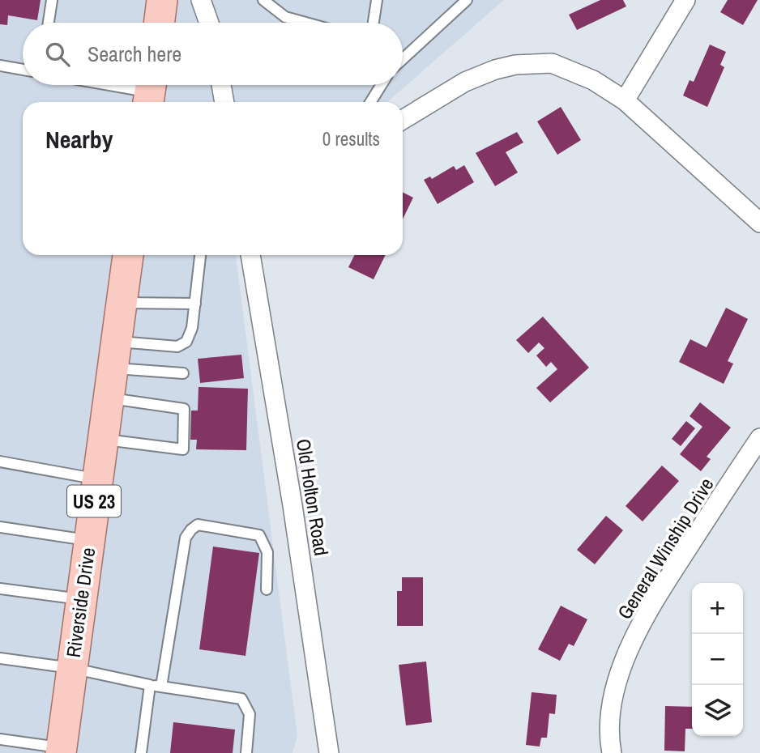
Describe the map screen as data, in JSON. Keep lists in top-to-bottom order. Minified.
{"streets":{"main road":["US 23","Riverside Drive"],"street":["Old Holton Road","General Winship Drive"]},"page":{"search":"Search here","heading":["Nearby","0 results"],"map_buttons":["+","−"]}}
